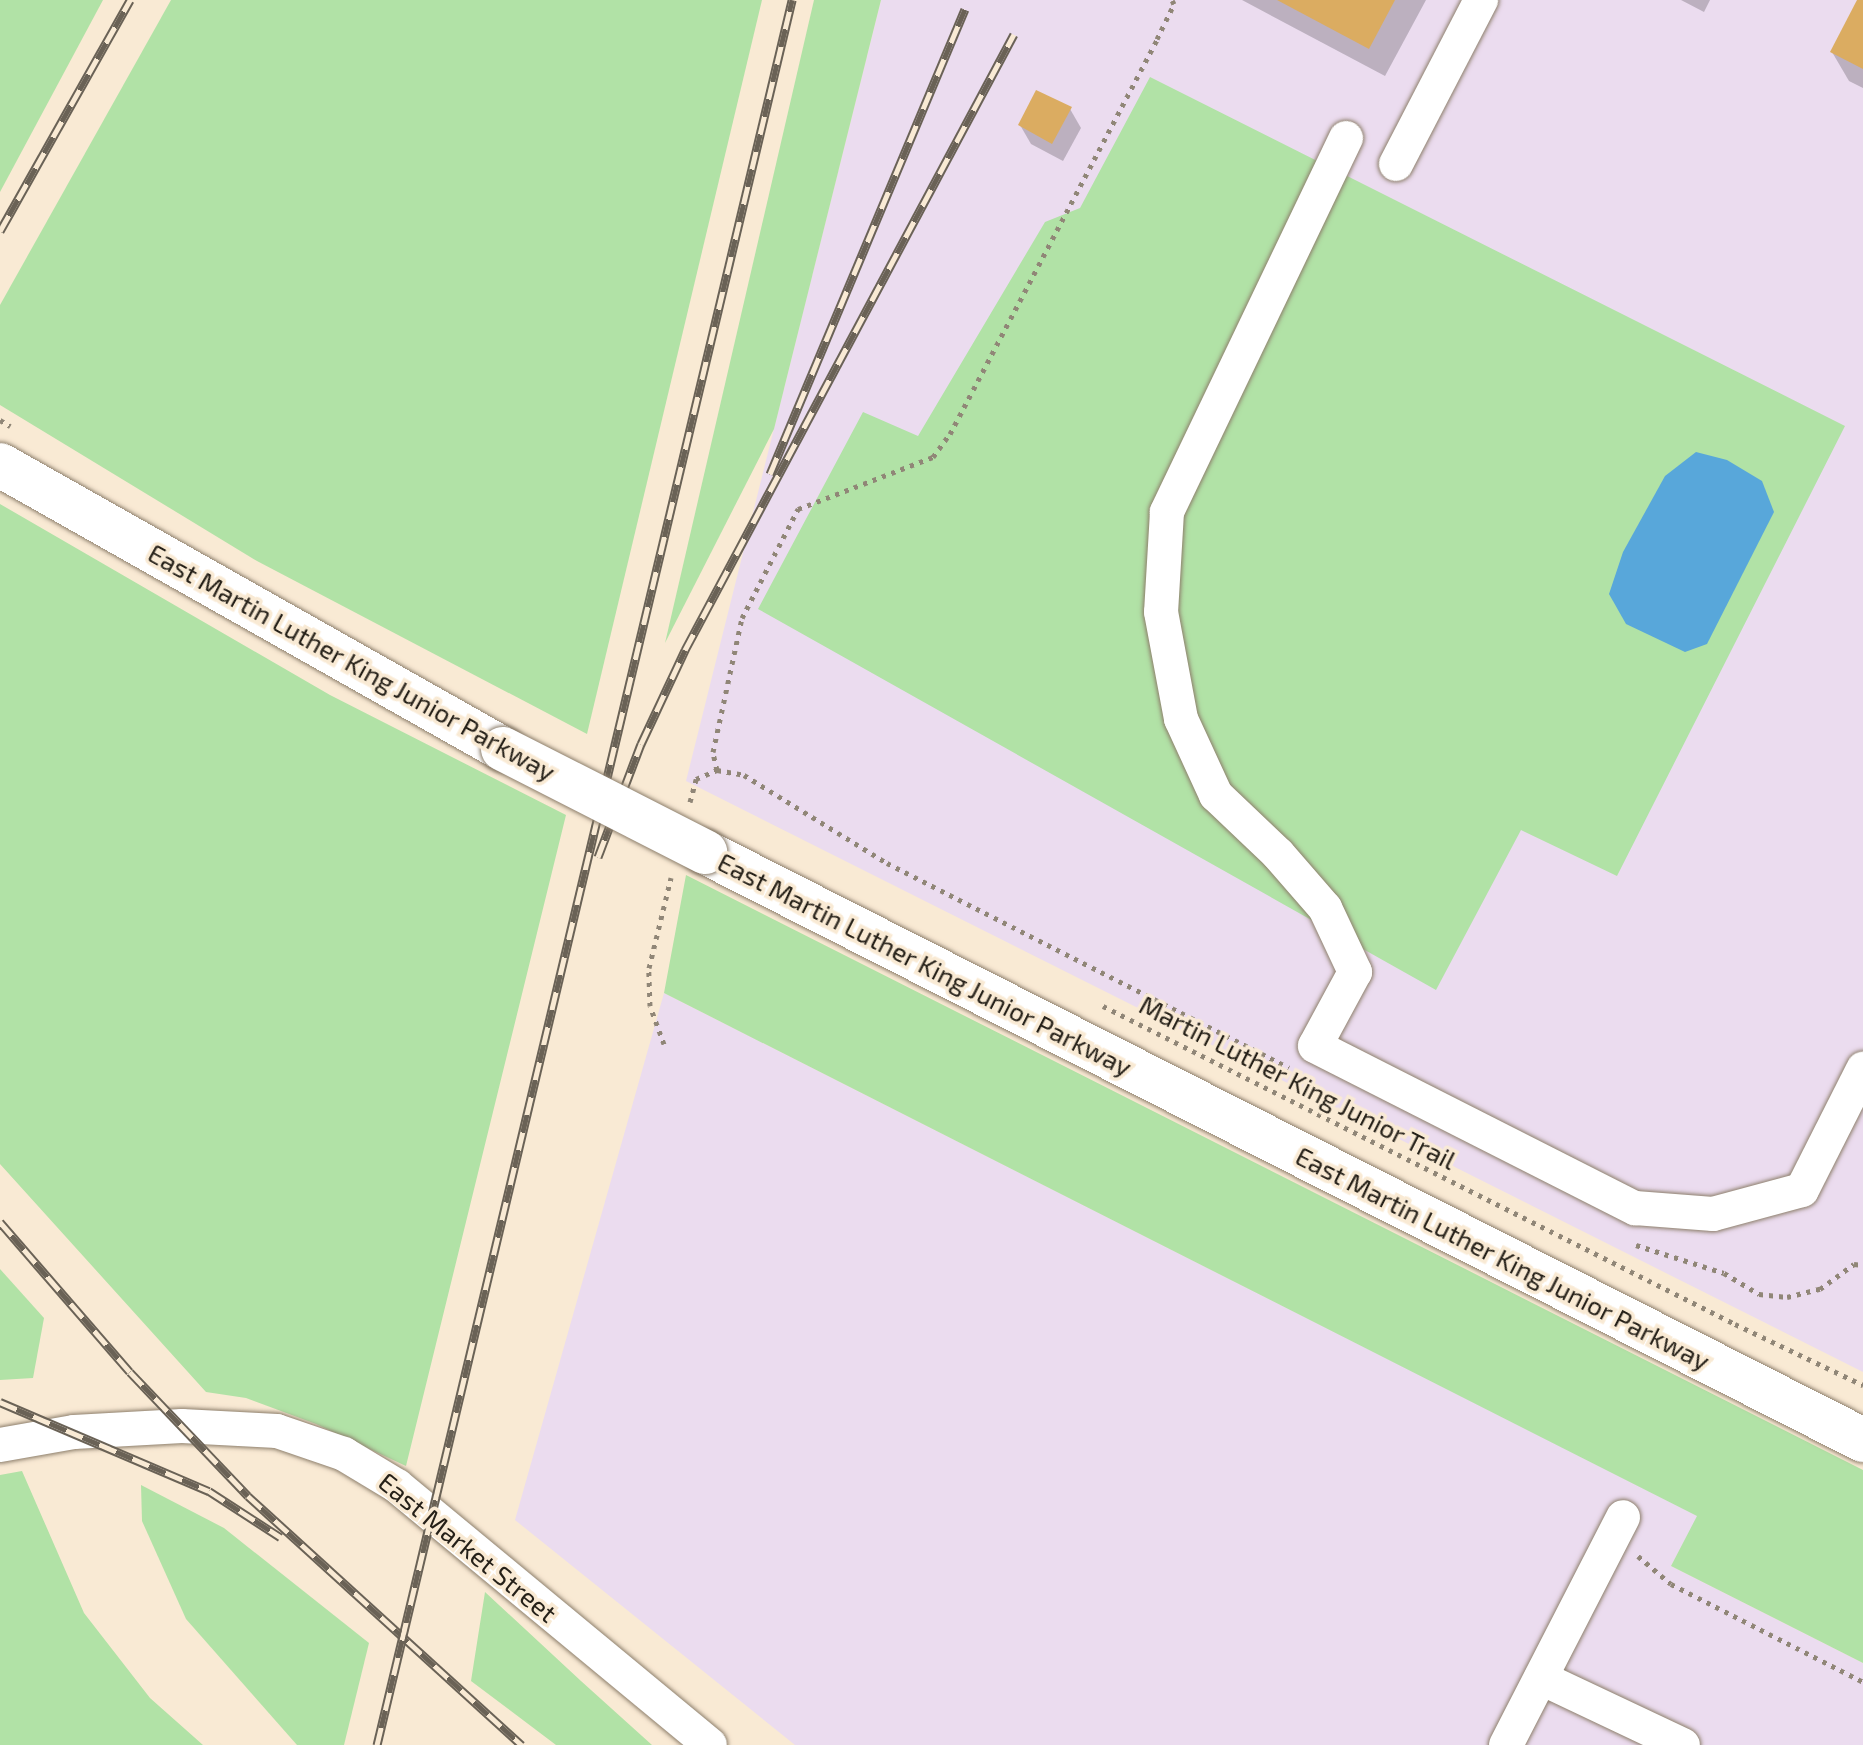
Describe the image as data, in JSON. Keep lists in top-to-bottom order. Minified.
{"streets":{"main road":["East Martin Luther King Junior Parkway"],"street":["East Market Street"],"path":["Martin Luther King Junior Trail"]}}
